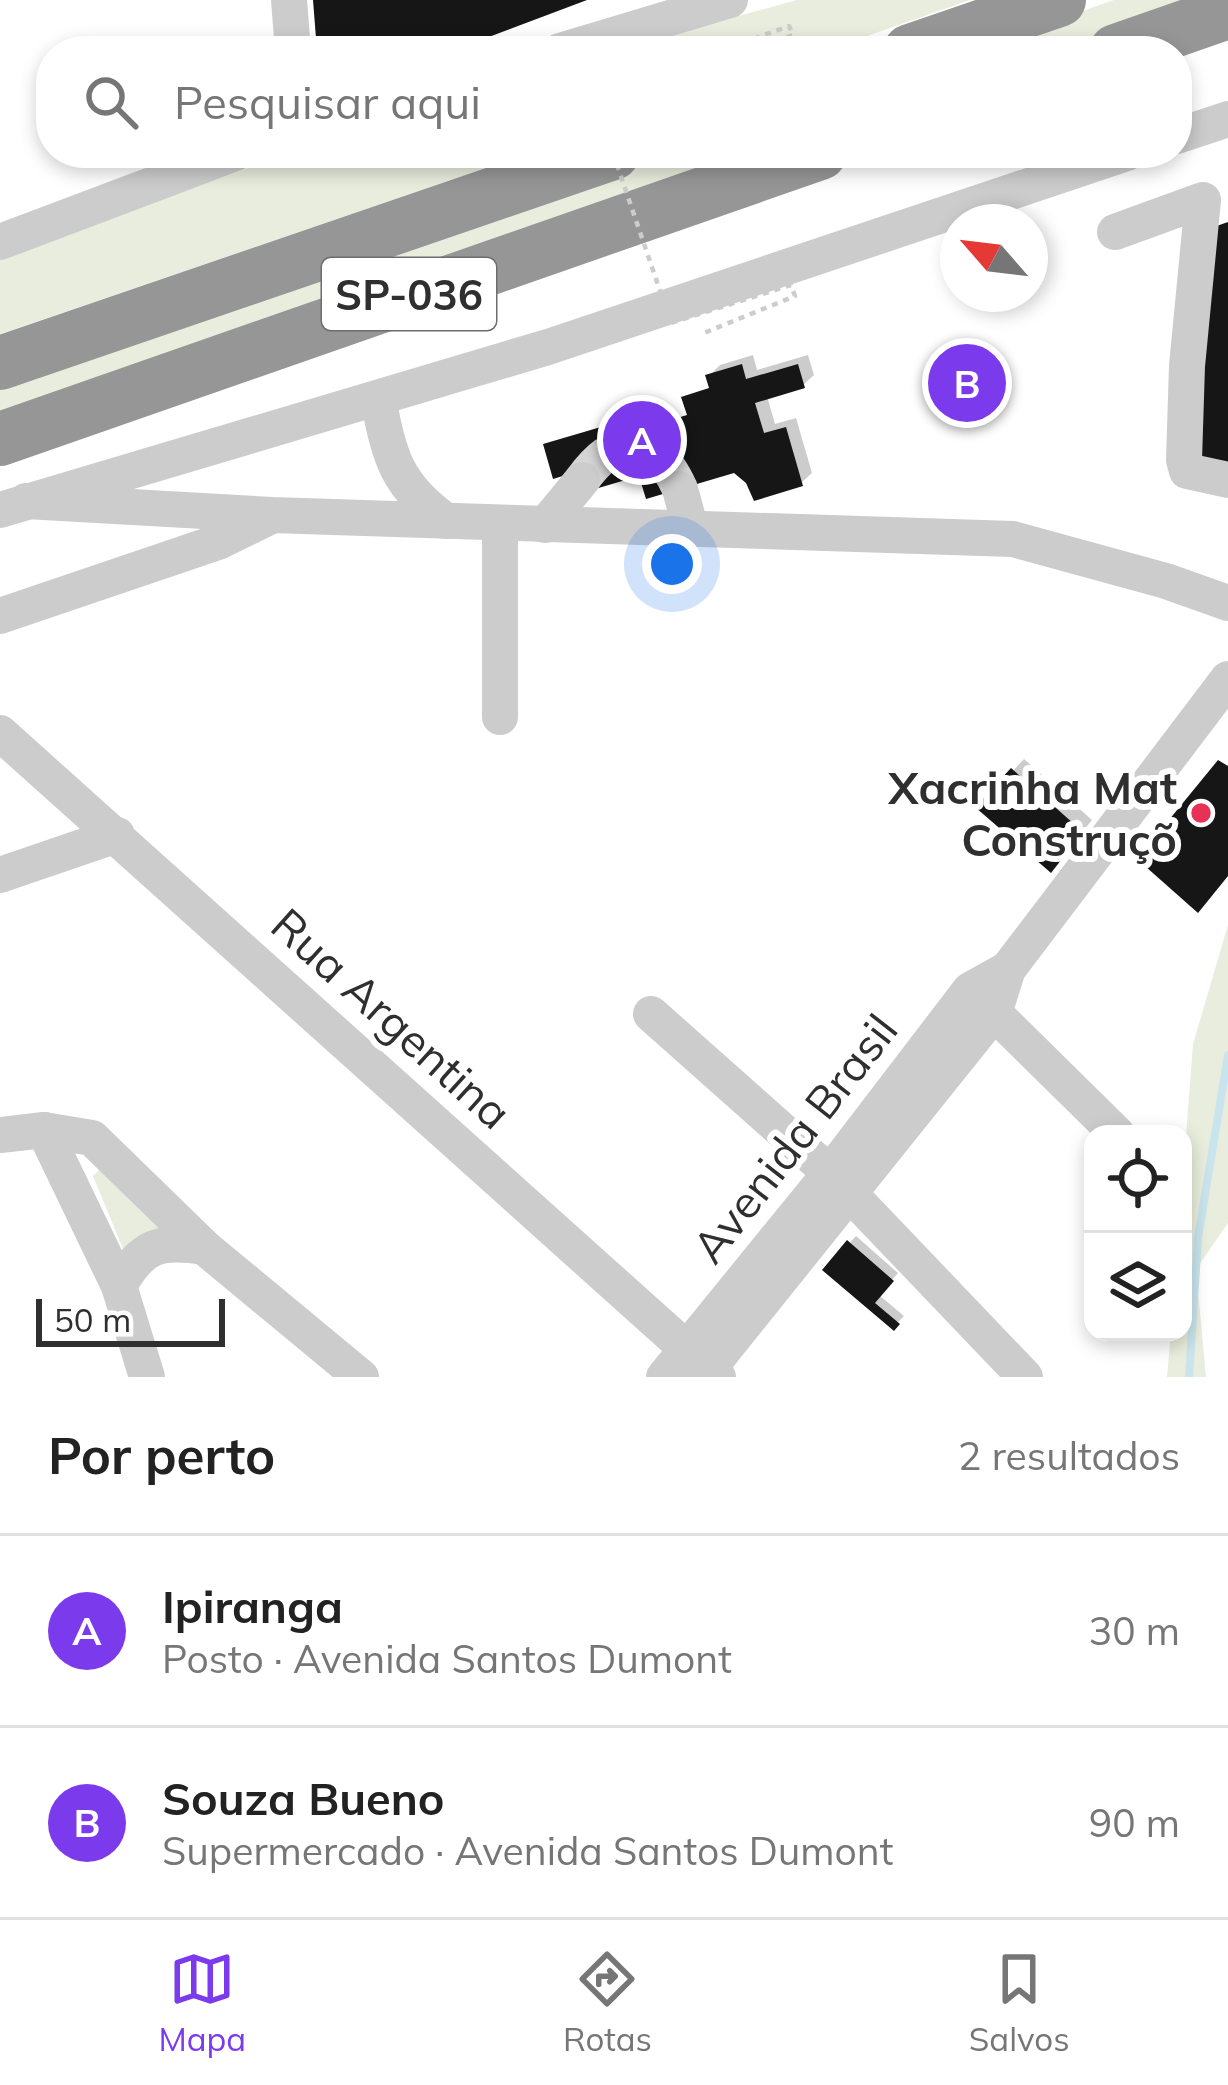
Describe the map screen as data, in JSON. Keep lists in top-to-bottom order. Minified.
{"streets":{"highway":["SP-036"],"street":["Rua Argentina","Avenida Brasil"]},"crossings":[["Rua Argentina","Avenida Brasil"]],"places":["Xacrinha Mat Construçõ"],"scale_bar":"50 m","north":"top left","page":{"search":"Pesquisar aqui","pins":["B","A"],"scale":"50 m","heading":["Por perto","2 resultados"],"list":[{"mark":"A","name":"Ipiranga","note":"Posto · Avenida Santos Dumont","value":"30 m"},{"mark":"B","name":"Souza Bueno","note":"Supermercado · Avenida Santos Dumont","value":"90 m"}],"nav":["Mapa","Rotas","Salvos"]}}
